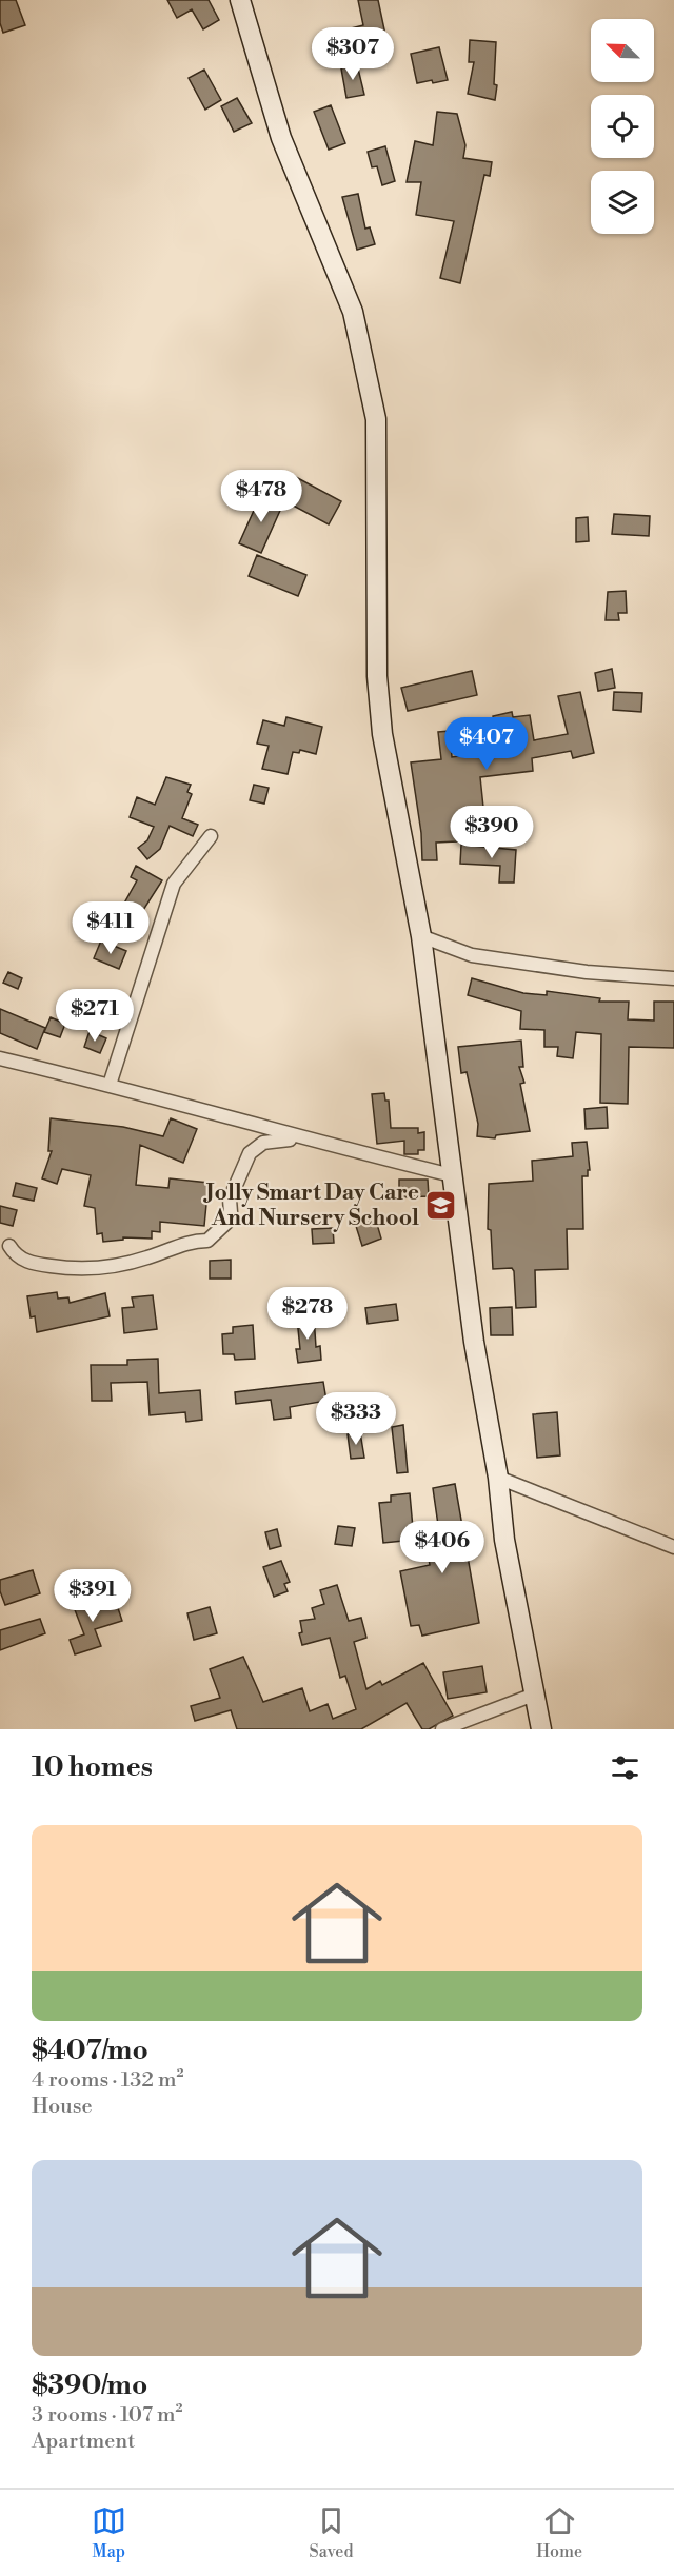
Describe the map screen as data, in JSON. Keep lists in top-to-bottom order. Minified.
{"places":{"school or university":["Jolly Smart Day Care And Nursery School"]},"north":"top left","page":{"price":["$307","$478","$407","$390","$411","$271","$278","$333","$406","$391"],"heading":"10 homes","list":[{"name":"$407/mo","note":"4 rooms · 132 m² · House"},{"name":"$390/mo","note":"3 rooms · 107 m² · Apartment"}],"tabs":["Map","Saved","Home"]}}
